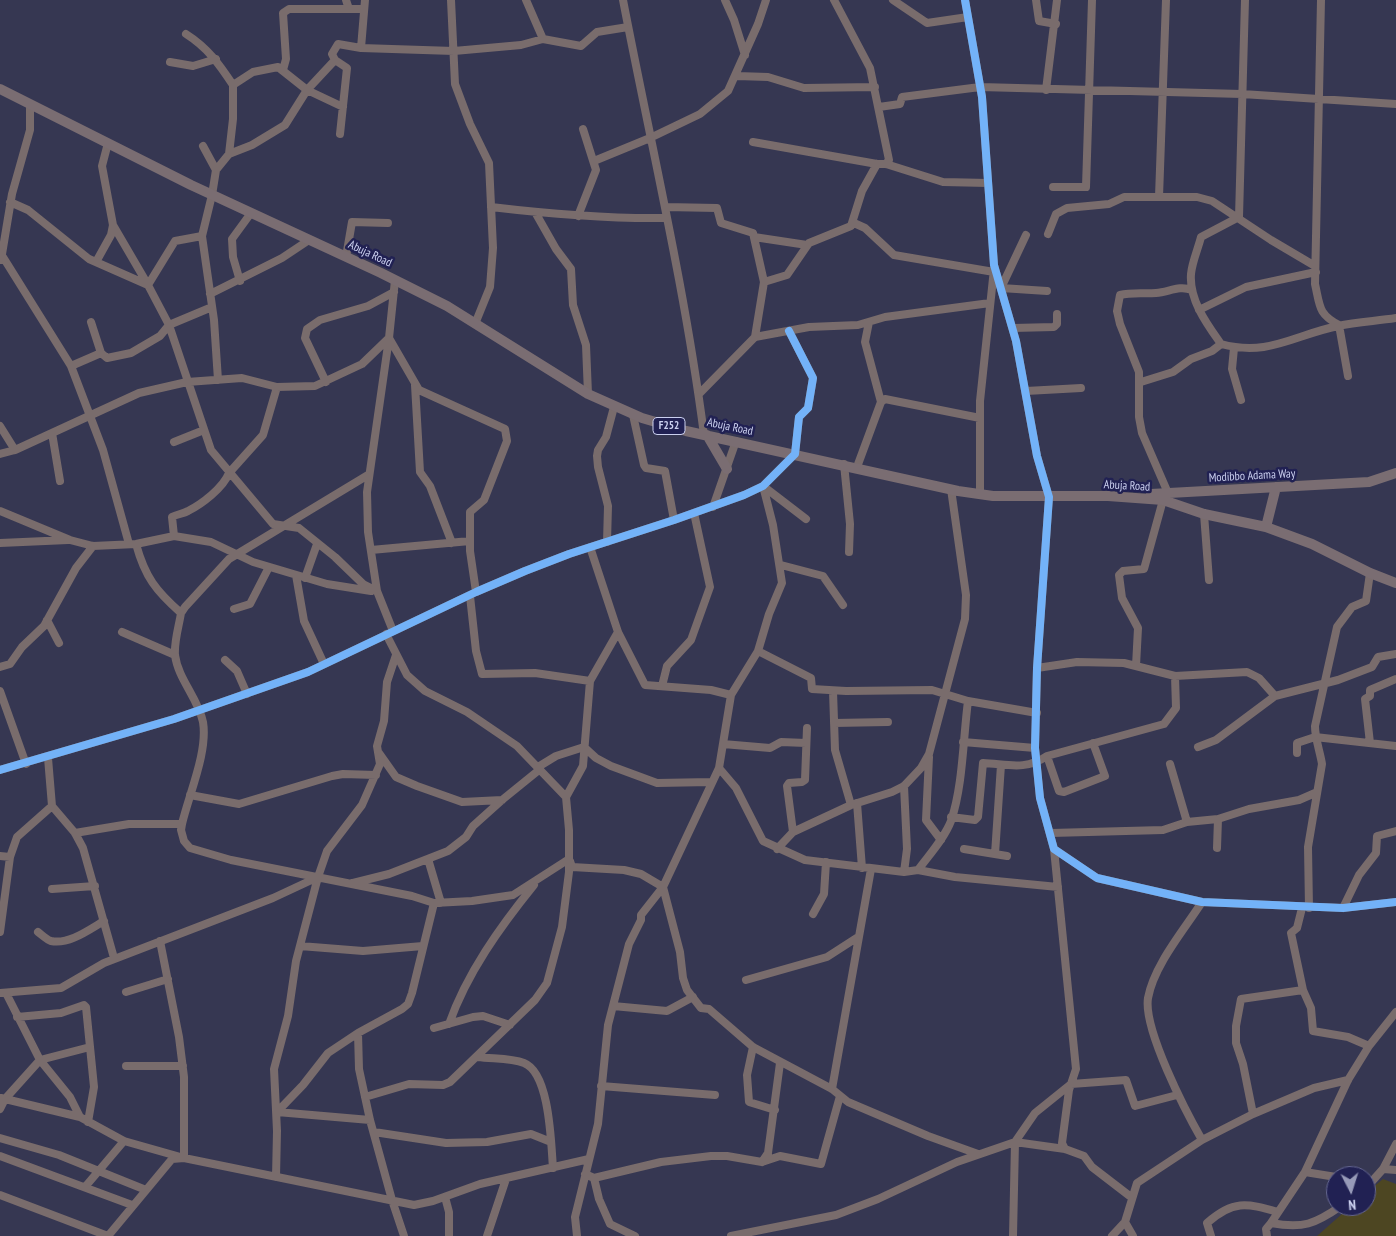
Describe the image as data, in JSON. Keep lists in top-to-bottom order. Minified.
{"streets":{"main road":["Abuja Road","F252","Modibbo Adama Way"]},"crossings":[["Abuja Road","Modibbo Adama Way"]],"north":"bottom"}
